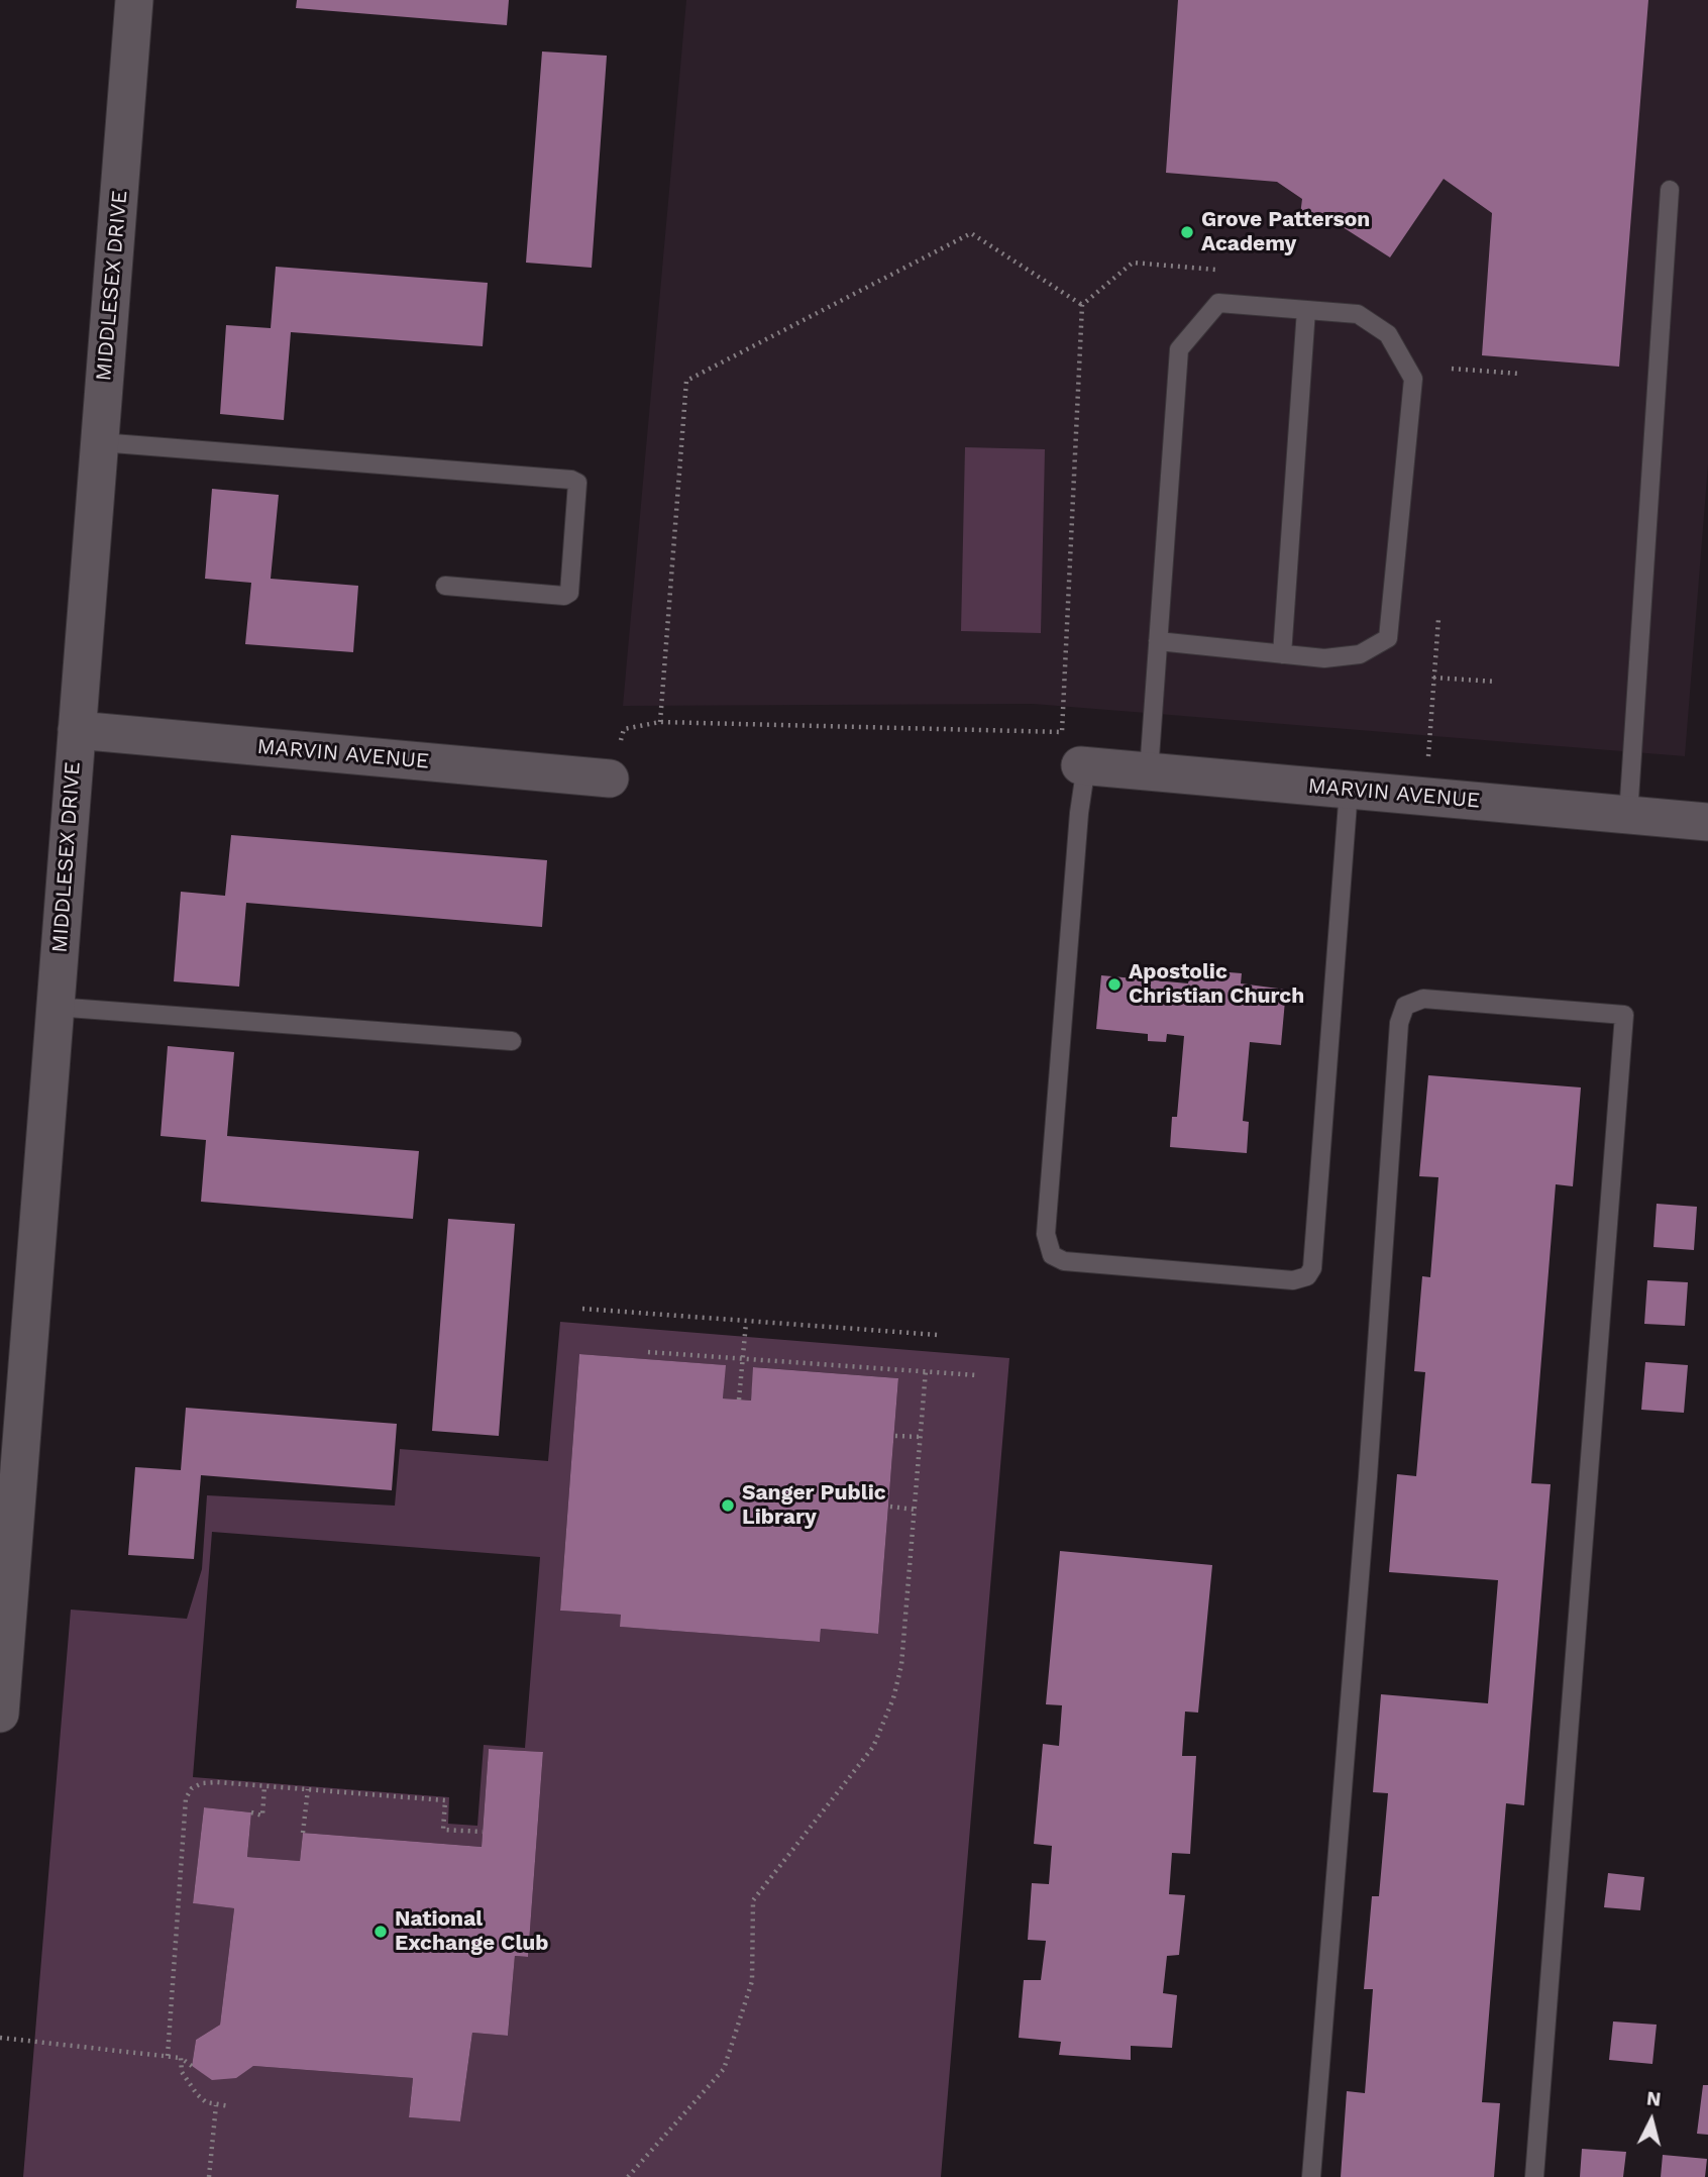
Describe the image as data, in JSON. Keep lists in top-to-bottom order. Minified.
{"streets":{"street":["MIDDLESEX DRIVE","MARVIN AVENUE"]},"crossings":[["MIDDLESEX DRIVE","MARVIN AVENUE"]],"places":["Grove Patterson Academy","Apostolic Christian Church","Sanger Public Library","National Exchange Club"],"north":"top"}
